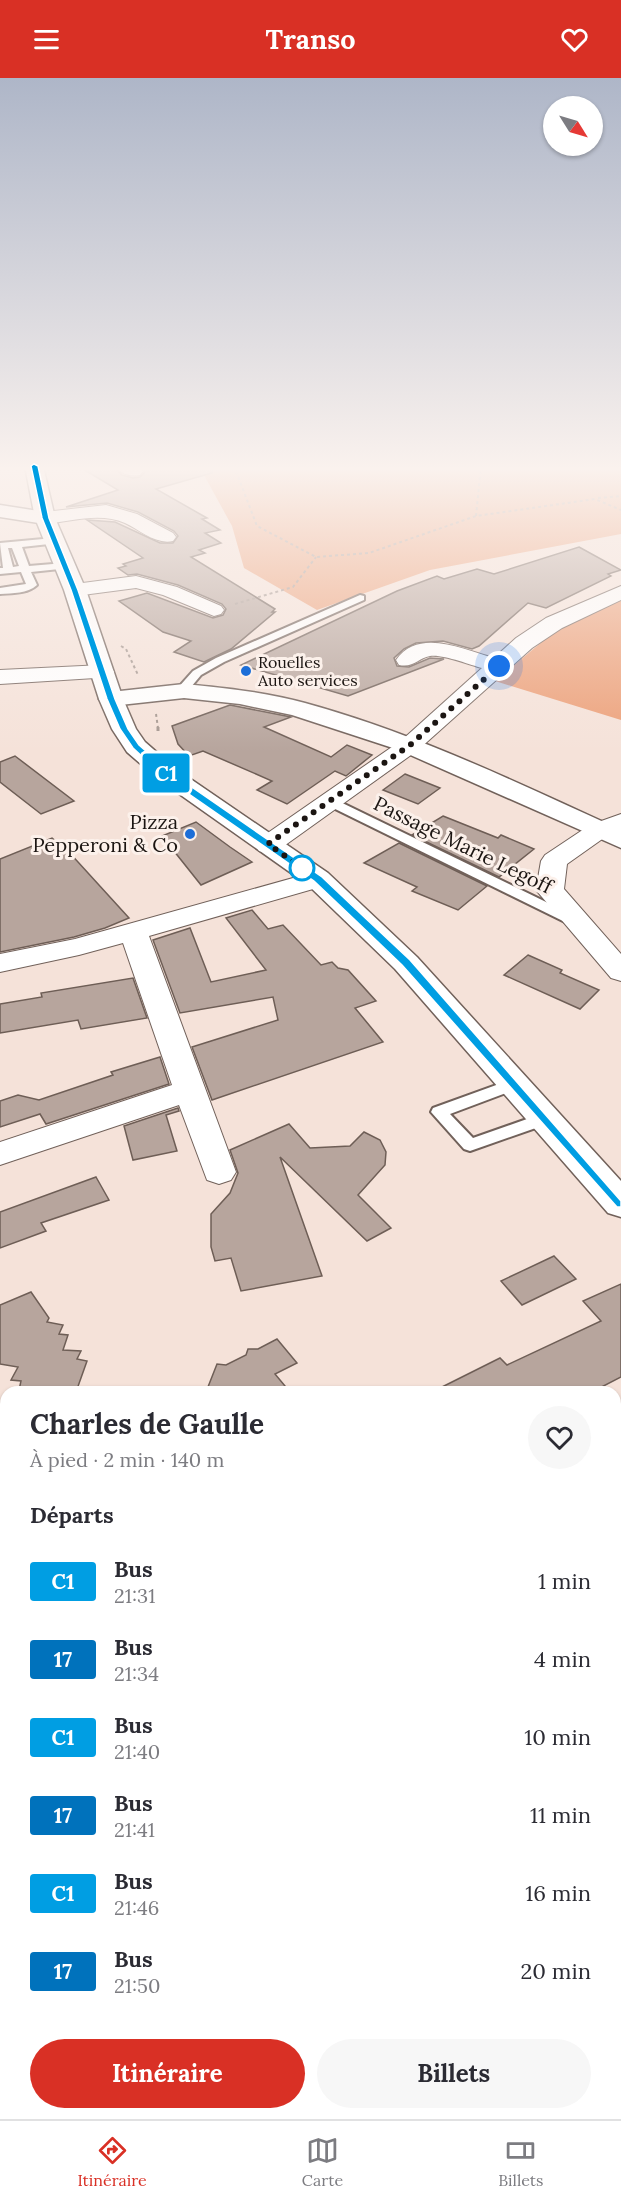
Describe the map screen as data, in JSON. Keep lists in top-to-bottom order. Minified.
{"streets":{"lane":["Passage Marie Legoff"]},"places":["Rouelles Auto services","Pizza Pepperoni & Co"],"lines":["bus line C1"],"north":"bottom right","page":{"header":"Transo","on_map":"C1","heading":[["Charles de Gaulle","À pied · 2 min · 140 m"],"Départs"],"list":[{"mark":"C1","name":"Bus","note":"21:31","value":"1 min"},{"mark":"17","name":"Bus","note":"21:34","value":"4 min"},{"mark":"C1","name":"Bus","note":"21:40","value":"10 min"},{"mark":"17","name":"Bus","note":"21:41","value":"11 min"},{"mark":"C1","name":"Bus","note":"21:46","value":"16 min"},{"mark":"17","name":"Bus","note":"21:50","value":"20 min"}],"buttons":["Itinéraire","Billets"],"tabs":["Itinéraire","Carte","Billets"]}}
